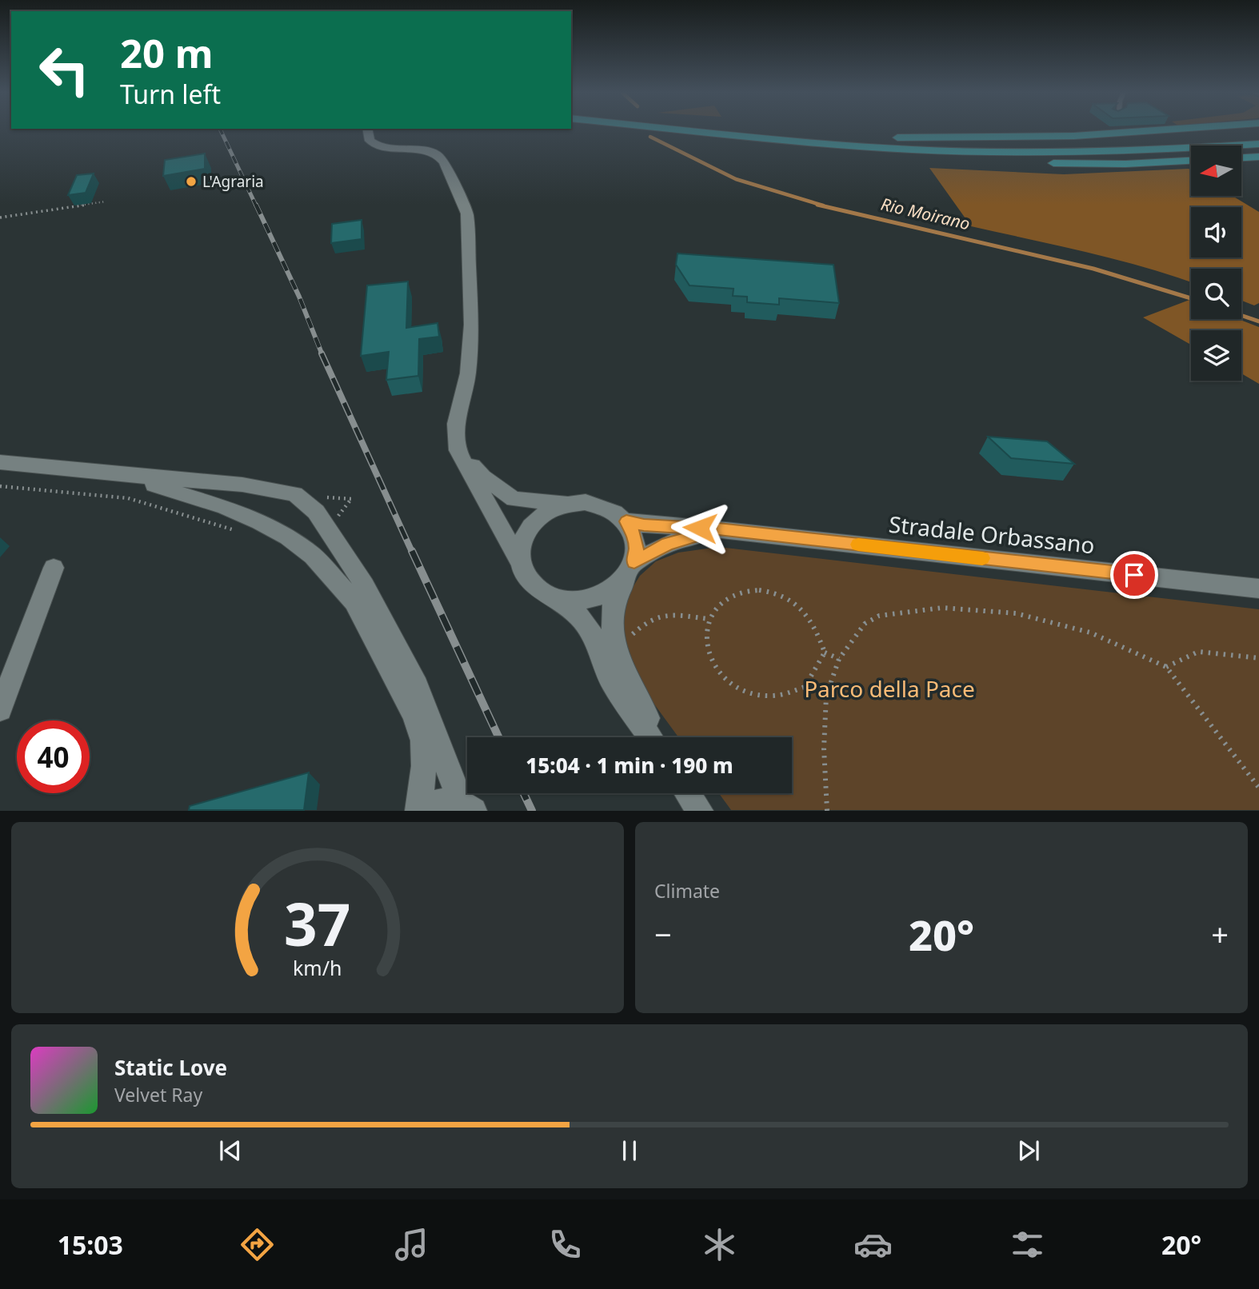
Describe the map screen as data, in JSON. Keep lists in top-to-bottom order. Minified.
{"streets":{"street":["Stradale Orbassano"]},"water":["Rio Moirano"],"parks":["Parco della Pace"],"places":["L'Agraria"],"north":"left","page":{"turn":["20 m","Turn left"],"limit":"40","trip":"15:04 · 1 min · 190 m","tile":"Climate","heat":["−","20°","+"],"song":["Static Love","Velvet Ray"],"tabs":["15:03","20°"],"gauge":["37","km/h"]}}
